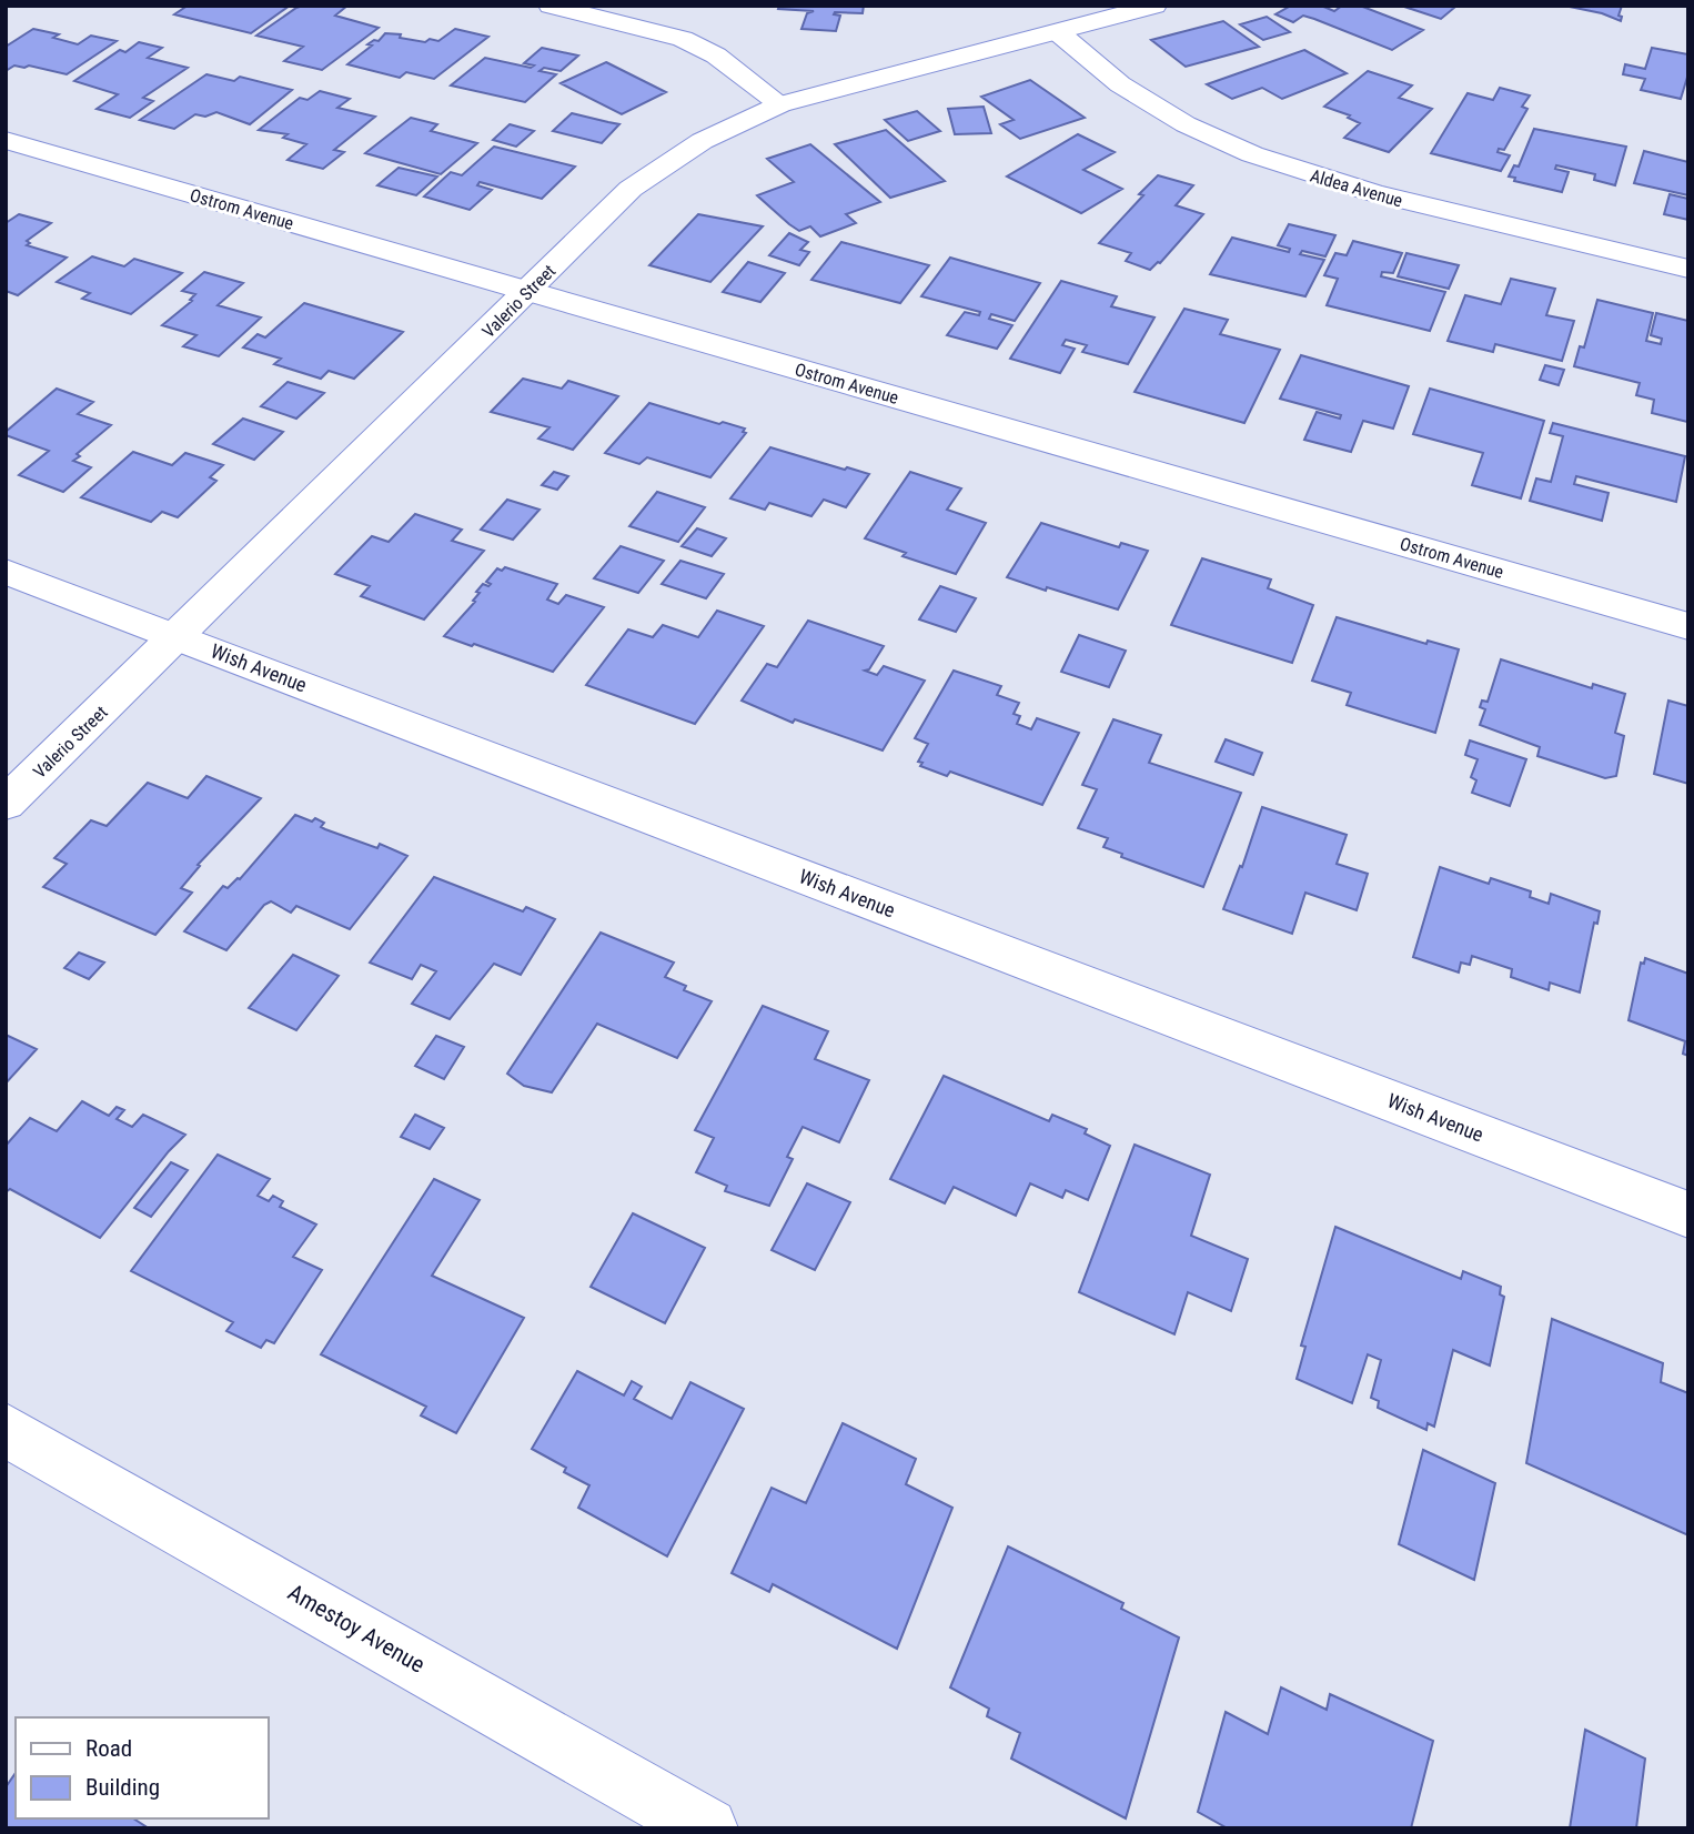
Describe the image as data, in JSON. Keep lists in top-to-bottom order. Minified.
{"streets":{"street":["Aldea Avenue","Ostrom Avenue","Valerio Street","Wish Avenue","Amestoy Avenue"]},"crossings":[["Aldea Avenue","Valerio Street"],["Ostrom Avenue","Valerio Street"],["Valerio Street","Wish Avenue"]],"legend":["Road","Building"]}
